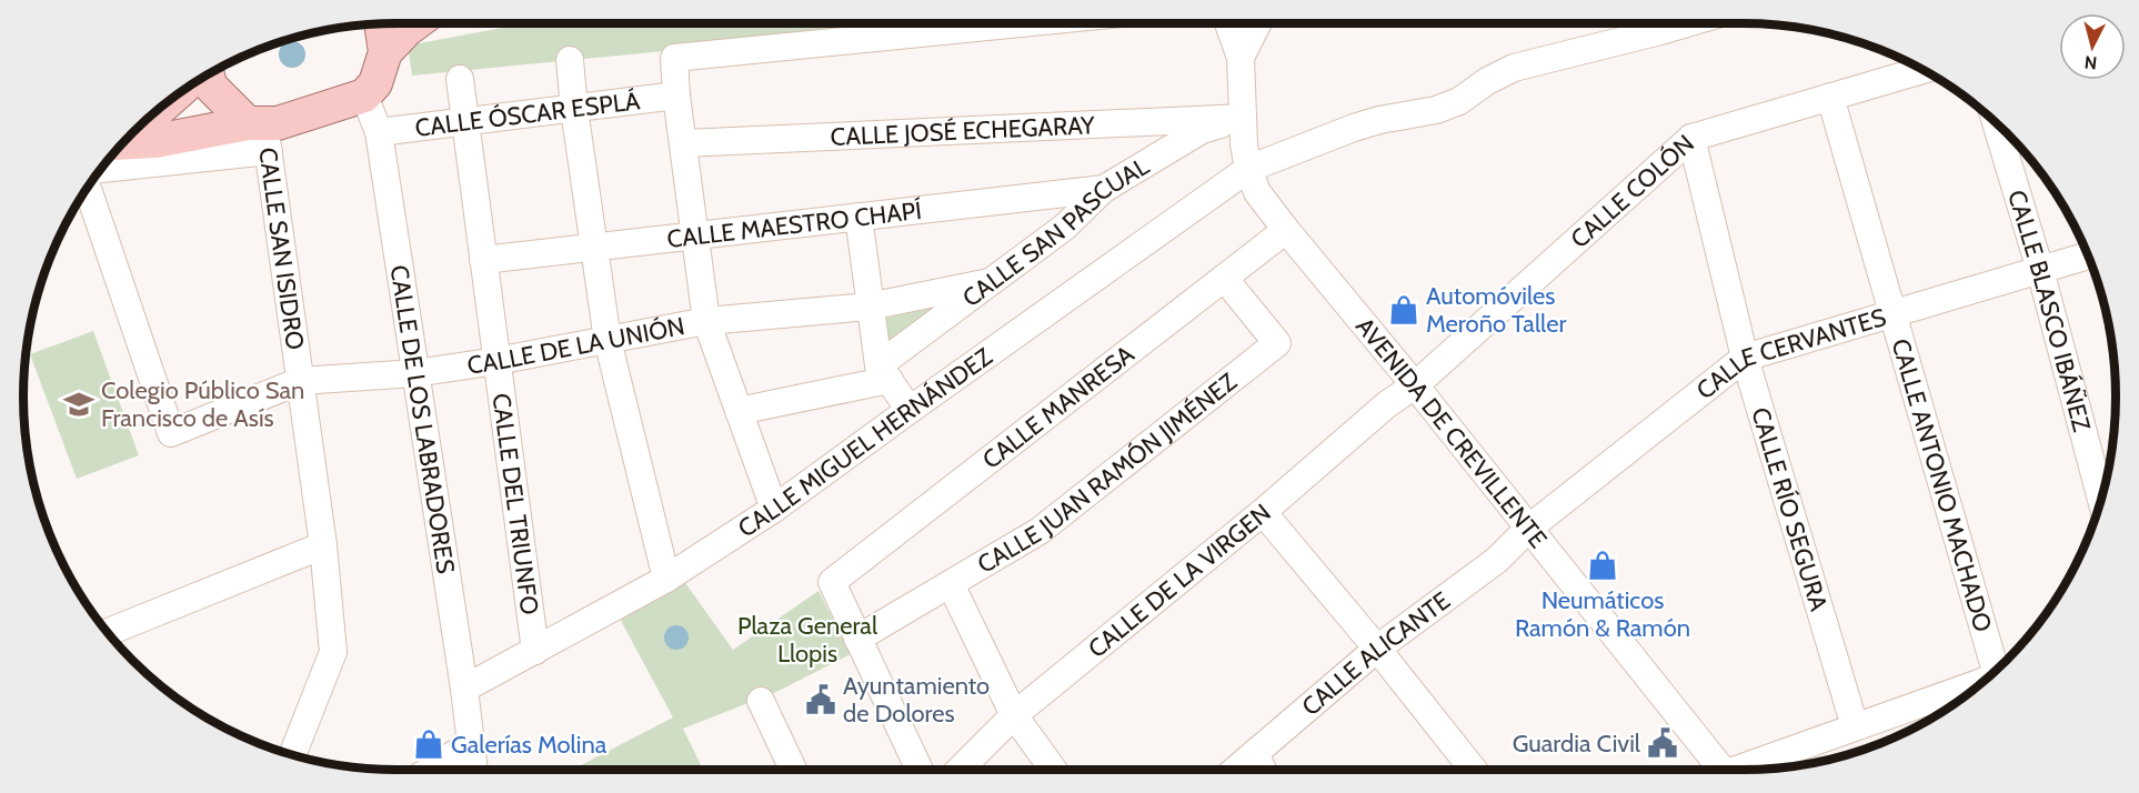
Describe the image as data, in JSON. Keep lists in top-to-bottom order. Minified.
{"streets":{"street":["CALLE ÓSCAR ESPLÁ","CALLE JOSÉ ECHEGARAY","CALLE COLÓN","CALLE MAESTRO CHAPÍ","CALLE SAN PASCUAL","CALLE SAN ISIDRO","CALLE BLASCO IBÁÑEZ","CALLE DE LA UNIÓN","CALLE CERVANTES","CALLE MANRESA","CALLE DE LOS LABRADORES","AVENIDA DE CREVILLENTE","CALLE MIGUEL HERNÁNDEZ","CALLE JUAN RAMÓN JIMÉNEZ","CALLE ANTONIO MACHADO","CALLE DEL TRIUNFO","CALLE RÍO SEGURA","CALLE DE LA VIRGEN","CALLE ALICANTE"]},"crossings":[["CALLE ÓSCAR ESPLÁ","CALLE DE LOS LABRADORES"],["CALLE ÓSCAR ESPLÁ","CALLE DEL TRIUNFO"],["CALLE JOSÉ ECHEGARAY","CALLE SAN PASCUAL"],["CALLE JOSÉ ECHEGARAY","AVENIDA DE CREVILLENTE"],["CALLE COLÓN","AVENIDA DE CREVILLENTE"],["CALLE COLÓN","CALLE ANTONIO MACHADO"],["CALLE COLÓN","CALLE RÍO SEGURA"],["CALLE COLÓN","CALLE DE LA VIRGEN"],["CALLE MAESTRO CHAPÍ","CALLE SAN PASCUAL"],["CALLE MAESTRO CHAPÍ","CALLE DEL TRIUNFO"],["CALLE SAN PASCUAL","CALLE DE LA UNIÓN"],["CALLE SAN PASCUAL","AVENIDA DE CREVILLENTE"],["CALLE SAN ISIDRO","CALLE DE LA UNIÓN"],["CALLE BLASCO IBÁÑEZ","CALLE CERVANTES"],["CALLE DE LA UNIÓN","CALLE DE LOS LABRADORES"],["CALLE DE LA UNIÓN","CALLE DEL TRIUNFO"],["CALLE CERVANTES","AVENIDA DE CREVILLENTE"],["CALLE CERVANTES","CALLE ANTONIO MACHADO"],["CALLE CERVANTES","CALLE RÍO SEGURA"],["CALLE CERVANTES","CALLE ALICANTE"],["CALLE MANRESA","AVENIDA DE CREVILLENTE"],["CALLE MANRESA","CALLE JUAN RAMÓN JIMÉNEZ"],["CALLE DE LOS LABRADORES","CALLE MIGUEL HERNÁNDEZ"],["AVENIDA DE CREVILLENTE","CALLE MIGUEL HERNÁNDEZ"],["AVENIDA DE CREVILLENTE","CALLE DE LA VIRGEN"],["AVENIDA DE CREVILLENTE","CALLE ALICANTE"],["CALLE MIGUEL HERNÁNDEZ","CALLE DEL TRIUNFO"]],"parks":["Plaza General Llopis"],"places":{"shop":["Automóviles Meroño Taller","Neumáticos Ramón & Ramón","Galerías Molina"],"school or university":["Colegio Público San Francisco de Asís"],"public building":["Ayuntamiento de Dolores","Guardia Civil"]},"north":"bottom"}
